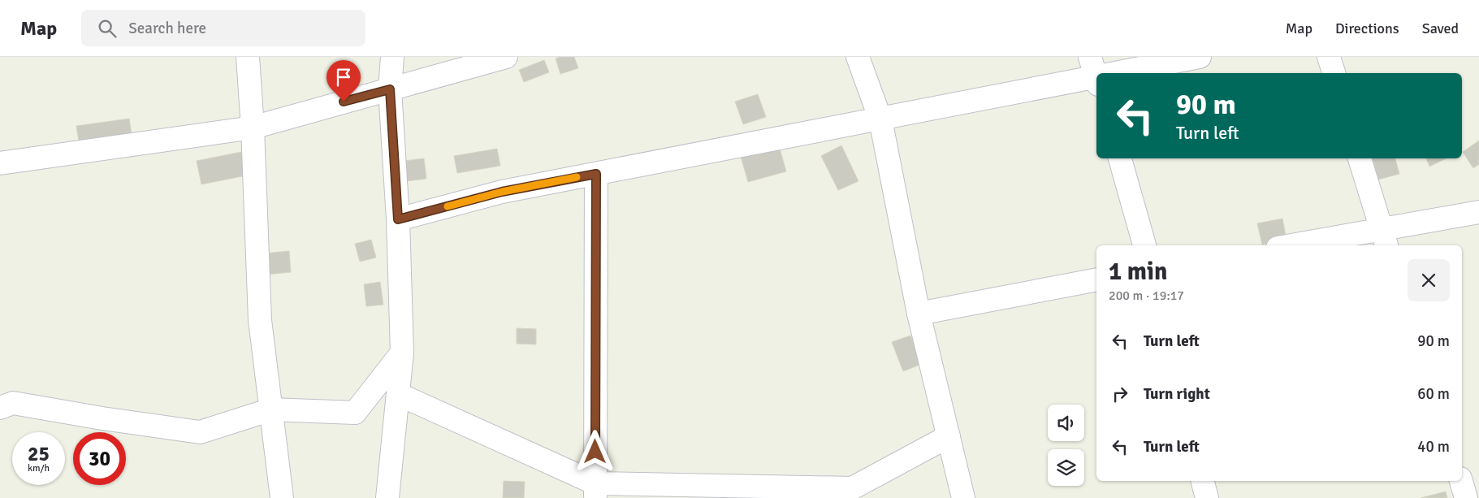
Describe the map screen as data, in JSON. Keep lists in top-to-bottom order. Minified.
{"page":{"header":"Map","search":"Search here","nav":["Map","Directions","Saved"],"turn":["90 m","Turn left"],"heading":["1 min","200 m · 19:17"],"list":[{"name":"Turn left","value":"90 m"},{"name":"Turn right","value":"60 m"},{"name":"Turn left","value":"40 m"}],"speed":"25 km/h","limit":"30"}}
